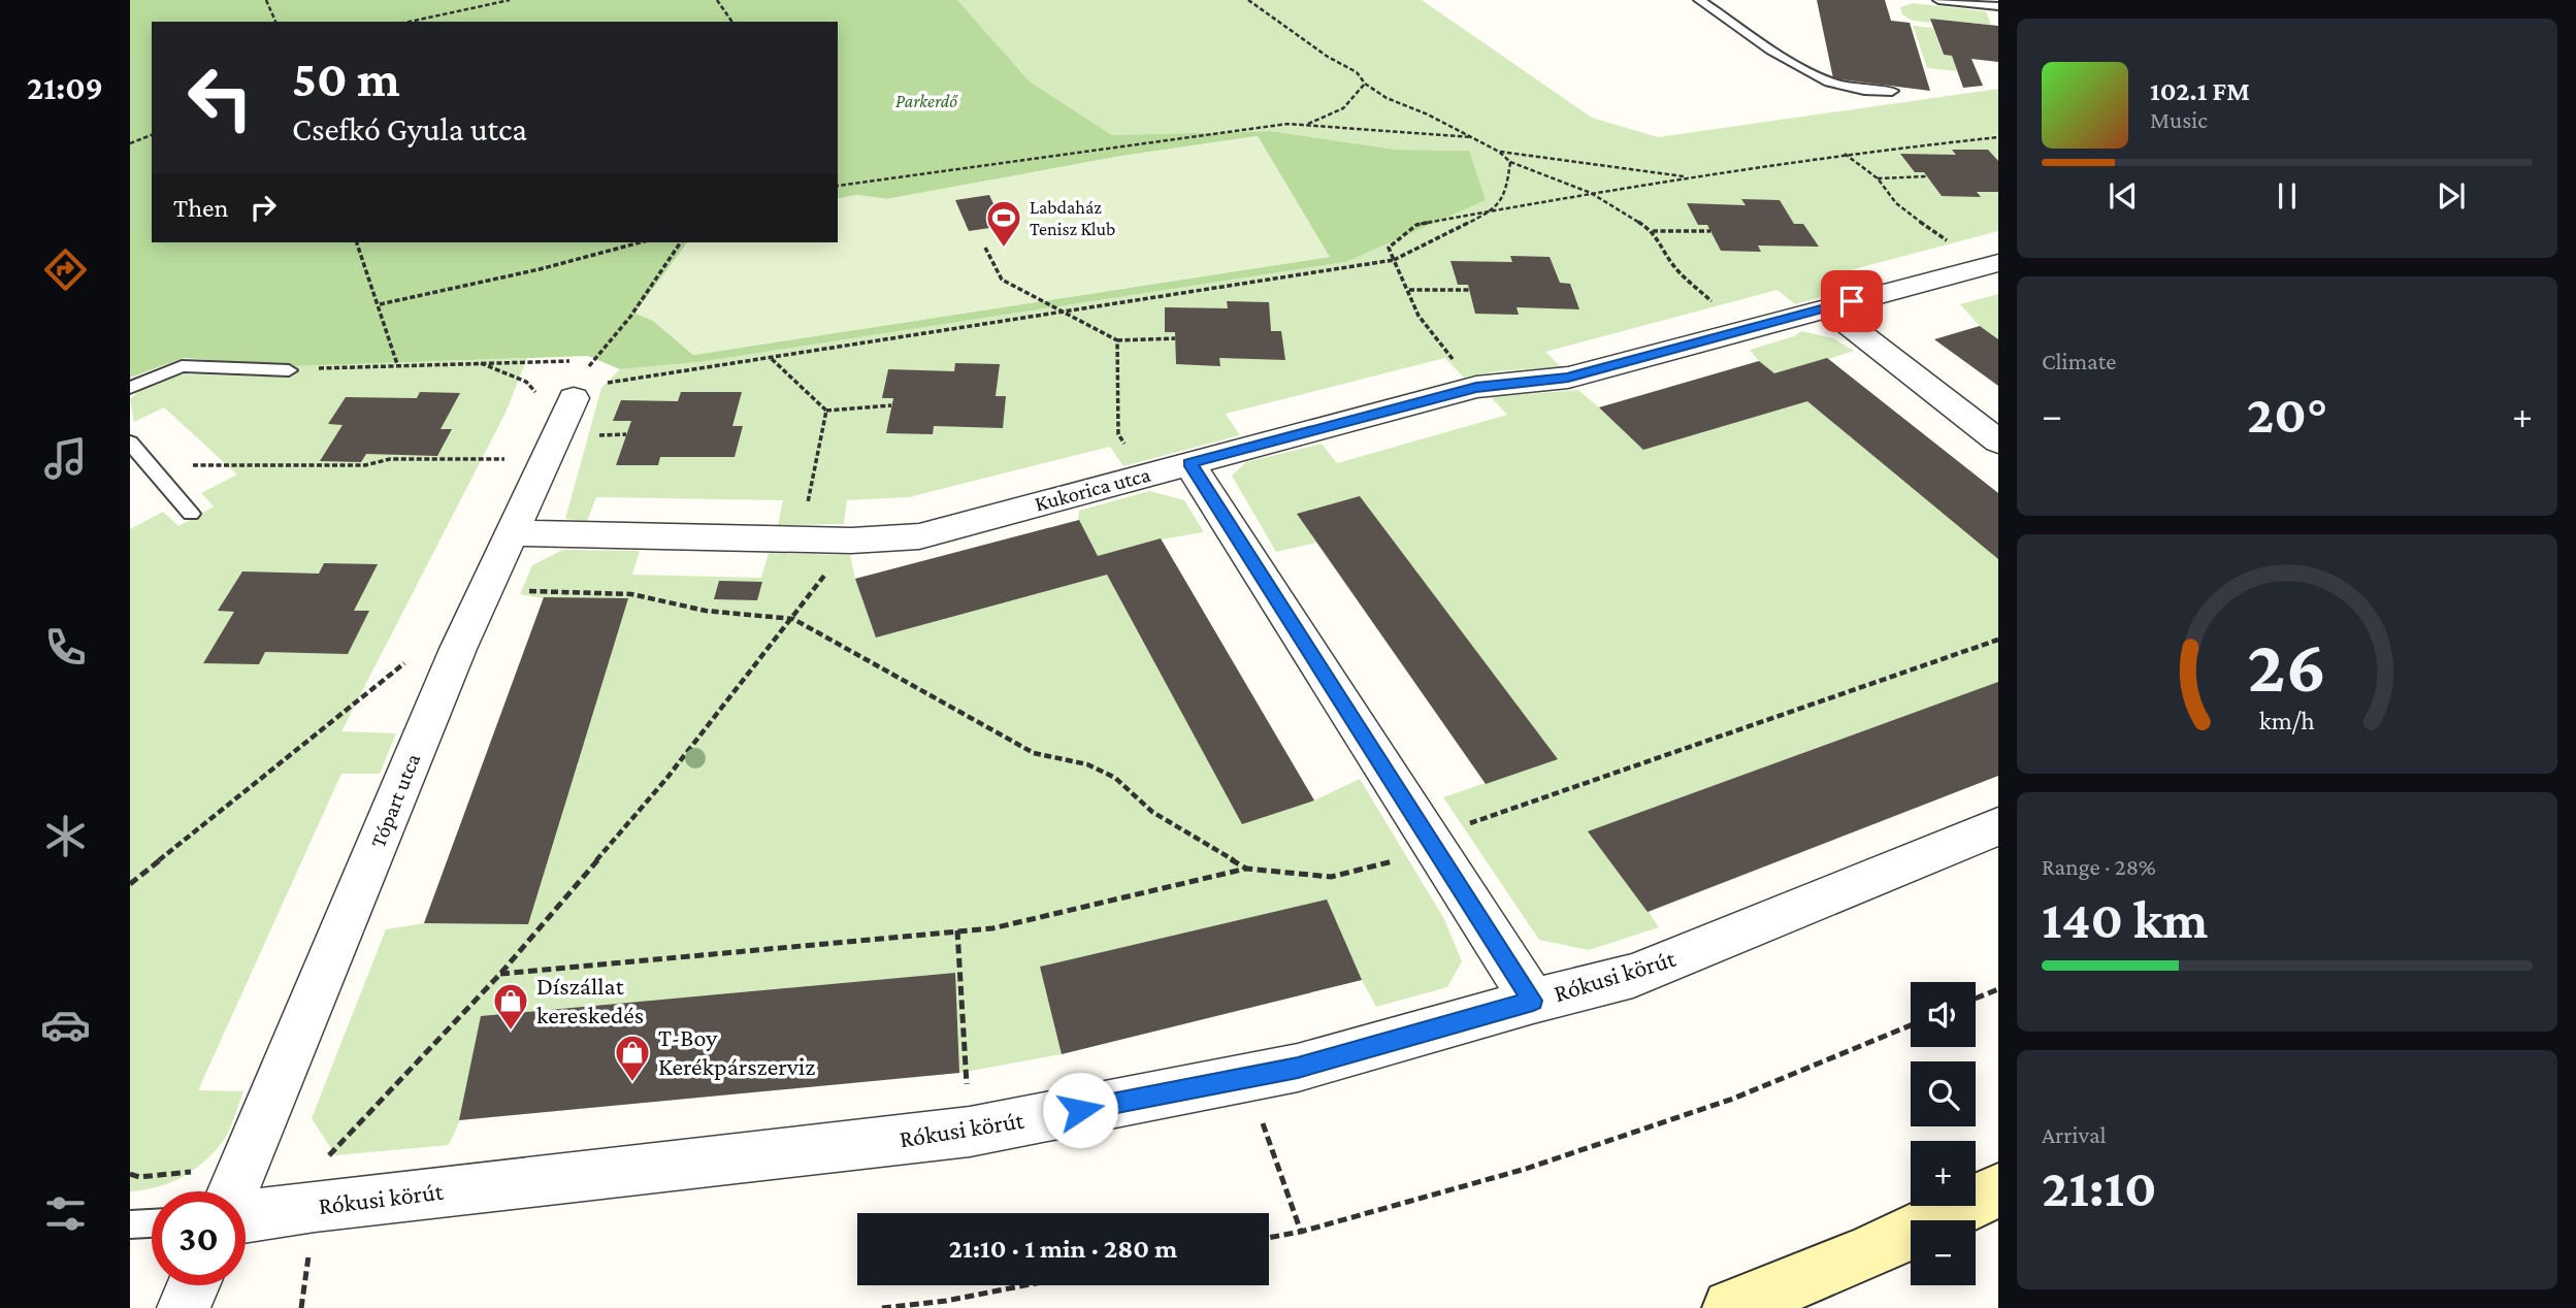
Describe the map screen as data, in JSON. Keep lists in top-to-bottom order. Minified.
{"streets":{"street":["Kukorica utca","Tópart utca","Rókusi körút"]},"crossings":[["Kukorica utca","Tópart utca"]],"parks":["Parkerdő"],"places":{"sports":["Labdaház Tenisz Klub"],"shop":["Díszállat kereskedés","T-Boy Kerékpárszerviz"]},"page":{"tabs":"21:09","turn":["50 m","Csefkó Gyula utca"],"song":["102.1 FM","Music"],"then":"Then","tile":["Climate",["Range · 28%","140 km"],["Arrival","21:10"]],"heat":["−","20°","+"],"map_buttons":["+","−"],"limit":"30","trip":"21:10 · 1 min · 280 m","gauge":["26","km/h"]}}
